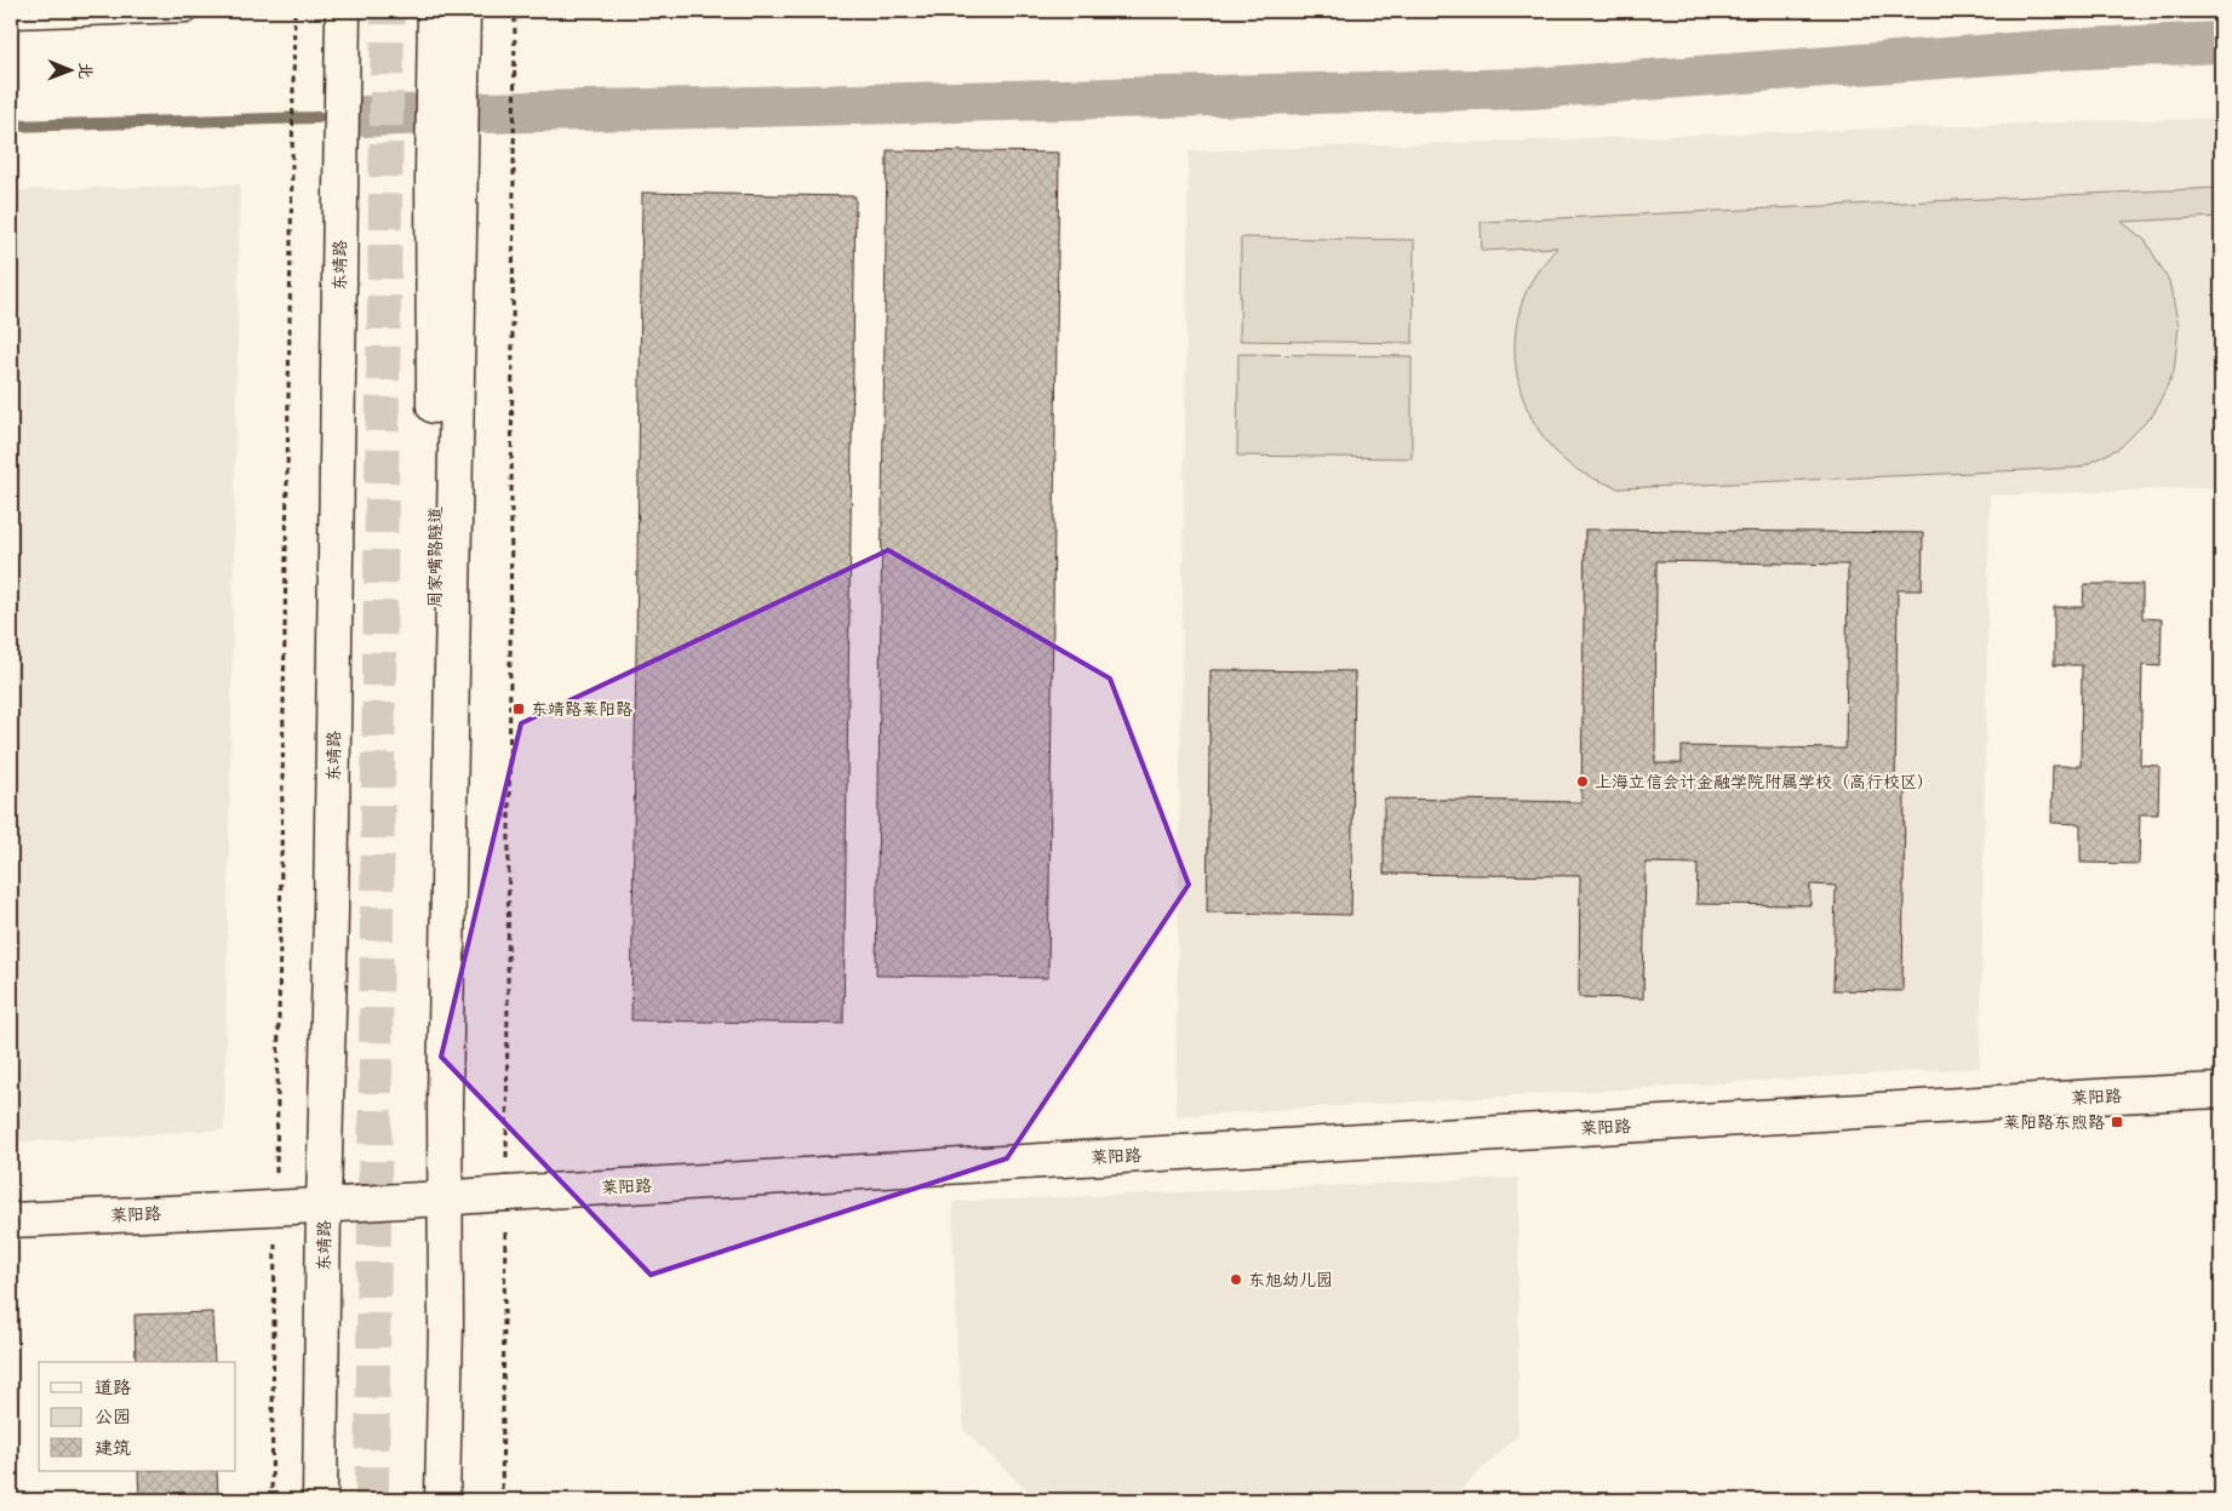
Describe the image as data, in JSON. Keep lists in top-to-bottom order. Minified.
{"streets":{"main road":["东靖路","周家嘴路隧道","莱阳路"]},"crossings":[["东靖路","莱阳路"]],"places":{"transit":["东靖路莱阳路","莱阳路东煦路"],"other":["上海立信会计金融学院附属学校（高行校区）","东旭幼儿园"]},"legend":["道路","公园","建筑"],"north":"right"}
